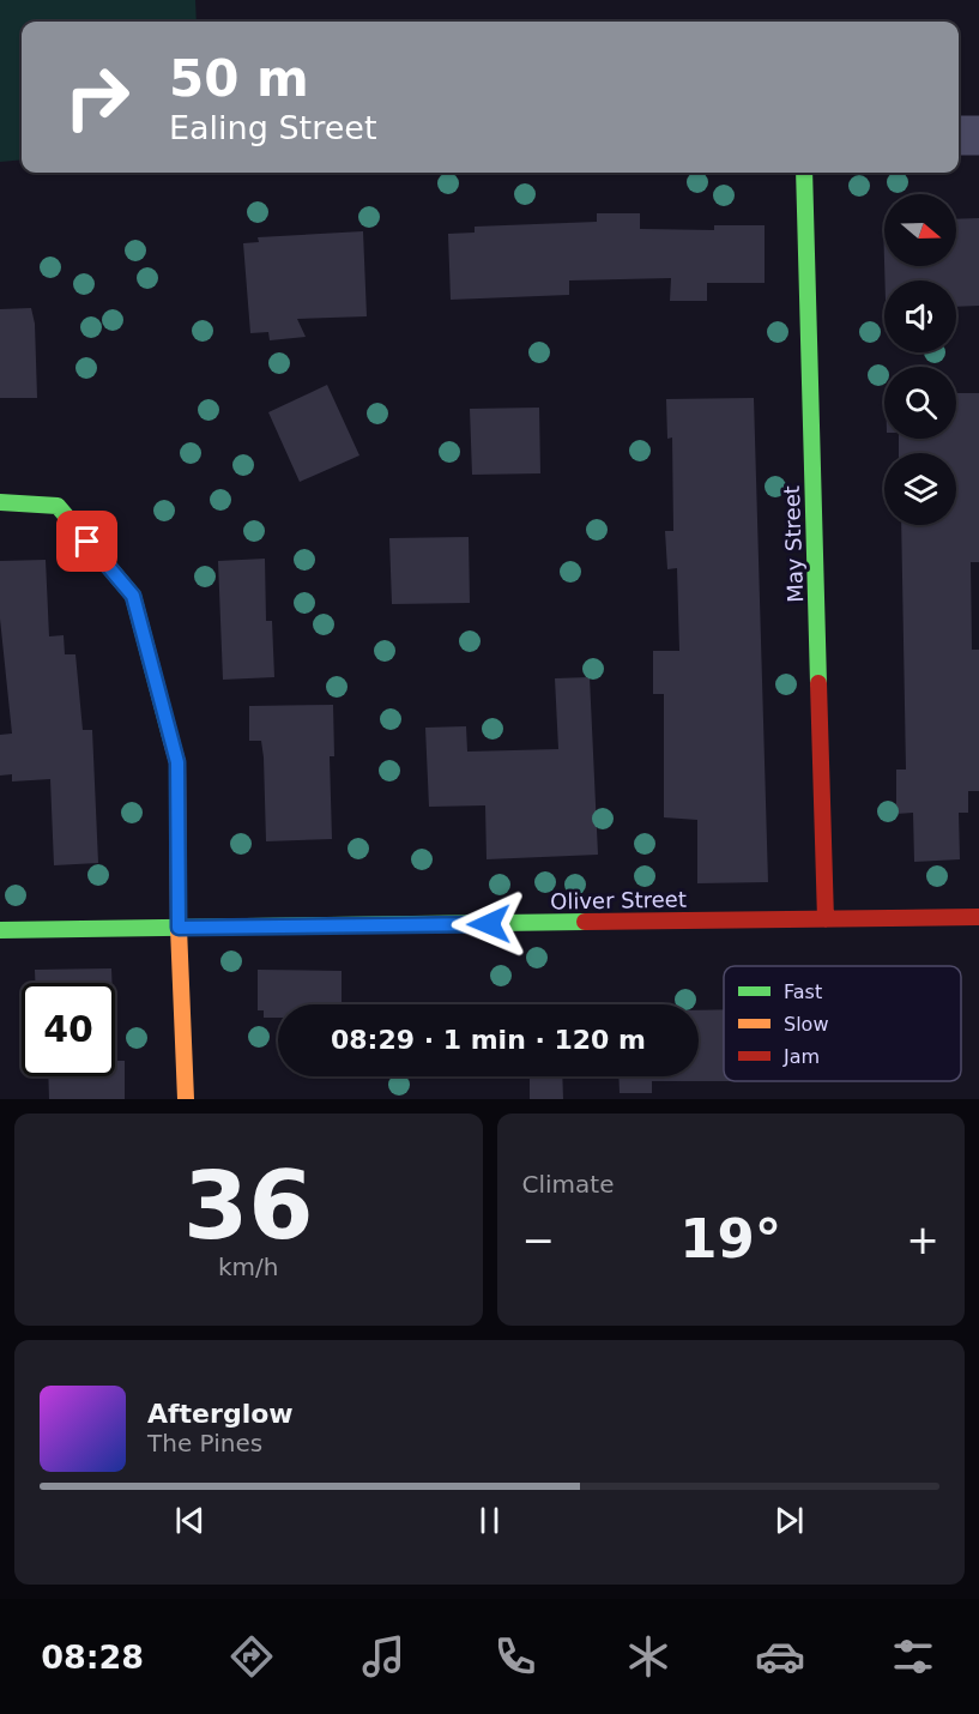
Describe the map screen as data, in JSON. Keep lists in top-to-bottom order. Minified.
{"streets":{"street":["May Street","Oliver Street"]},"crossings":[["May Street","Oliver Street"]],"legend":["Fast","Slow","Jam"],"north":"right","page":{"turn":["50 m","Ealing Street"],"limit":"40","trip":"08:29 · 1 min · 120 m","tile":[["36","km/h"],"Climate"],"heat":["−","19°","+"],"song":["Afterglow","The Pines"],"tabs":"08:28"}}
